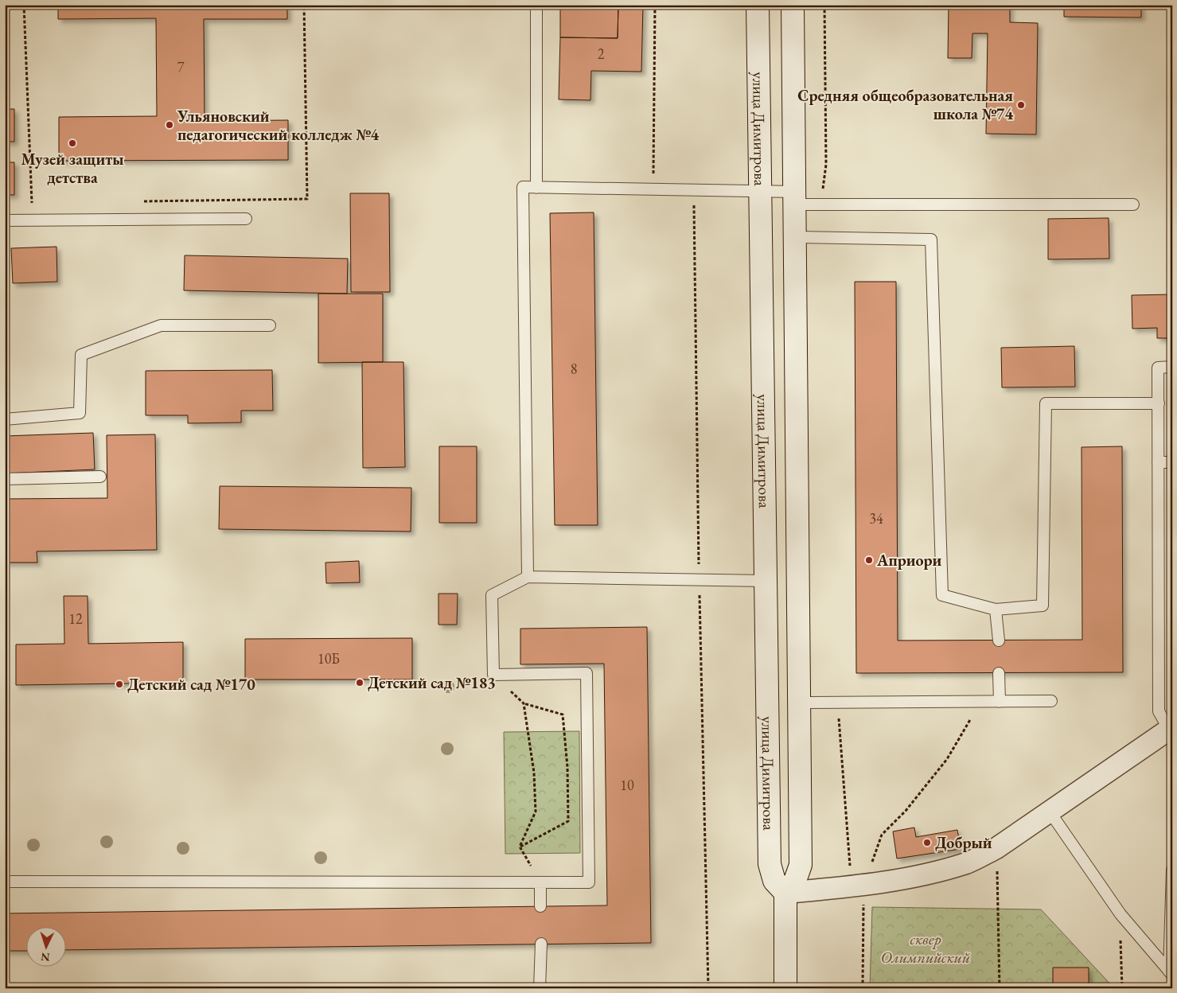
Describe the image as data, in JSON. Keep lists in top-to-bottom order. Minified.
{"streets":{"main road":["улица Димитрова"]},"parks":["сквер Олимпийский"],"places":["Средняя общеобразовательная школа №74","Ульяновский педагогический колледж №4","Музей защиты детства","Априори","Детский сад №183","Детский сад №170","Добрый"],"house_numbers":["2","7","8","34","12","10Б","10"],"north":"bottom"}
